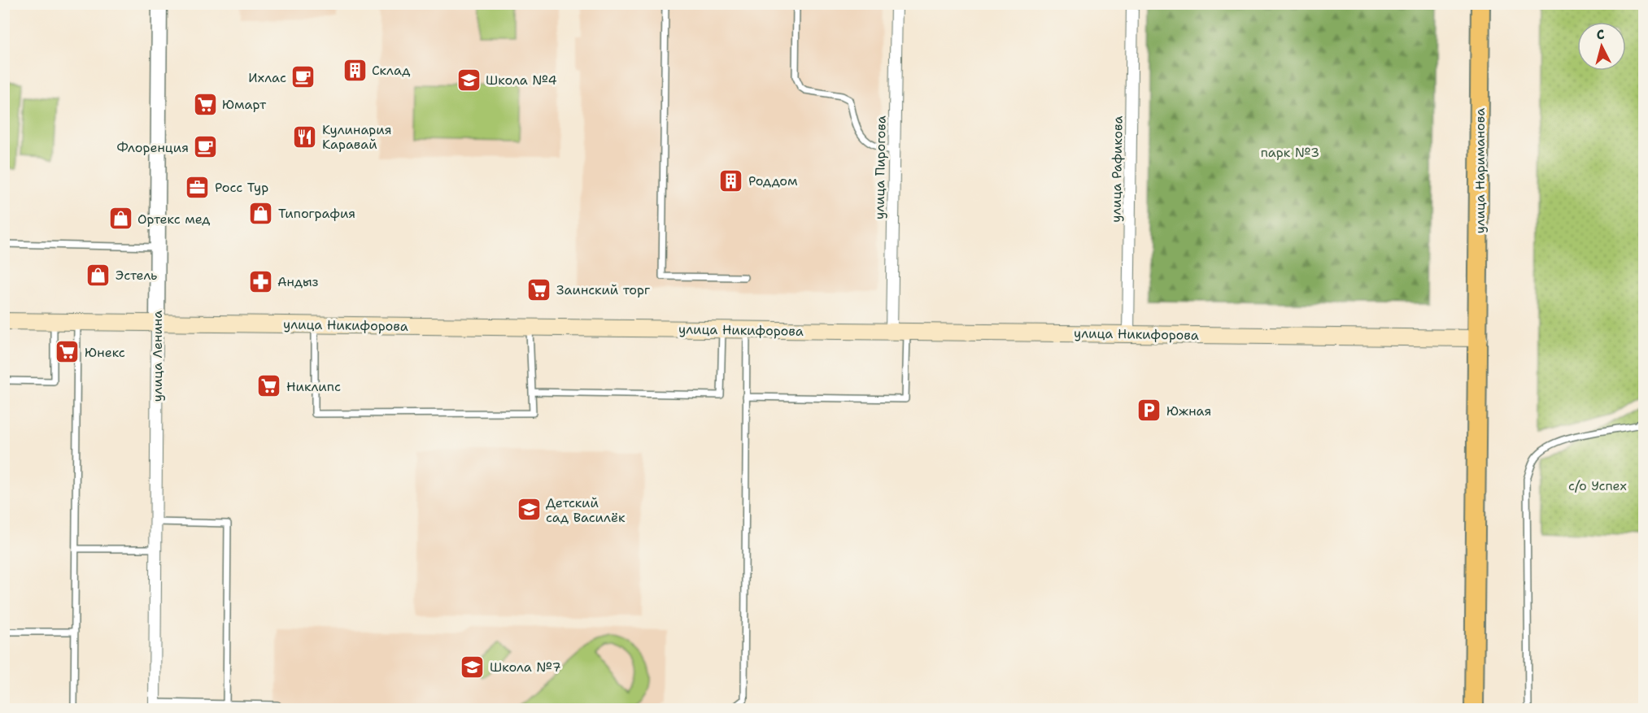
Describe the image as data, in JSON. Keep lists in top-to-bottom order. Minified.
{"streets":{"main road":["улица Нариманова","улица Никифорова"],"street":["улица Пирогова","улица Рафикова","улица Ленина"]},"crossings":[["улица Пирогова","улица Никифорова"],["улица Рафикова","улица Никифорова"],["улица Нариманова","улица Никифорова"],["улица Никифорова","улица Ленина"]],"parks":["парк №3","с/о Успех"],"places":{"building":["Склад","Роддом"],"cafe":["Ихлас","Флоренция"],"school or university":["Школа №4","Детский сад Василёк","Школа №7"],"supermarket":["Юмарт","Заинский торг","Юнекс","Никлипс"],"restaurant":["Кулинария Каравай"],"office":["Росс Тур"],"shop":["Типография","Ортекс мед","Эстель"],"pharmacy":["Андыз"],"parking":["Южная"]},"north":"top"}
